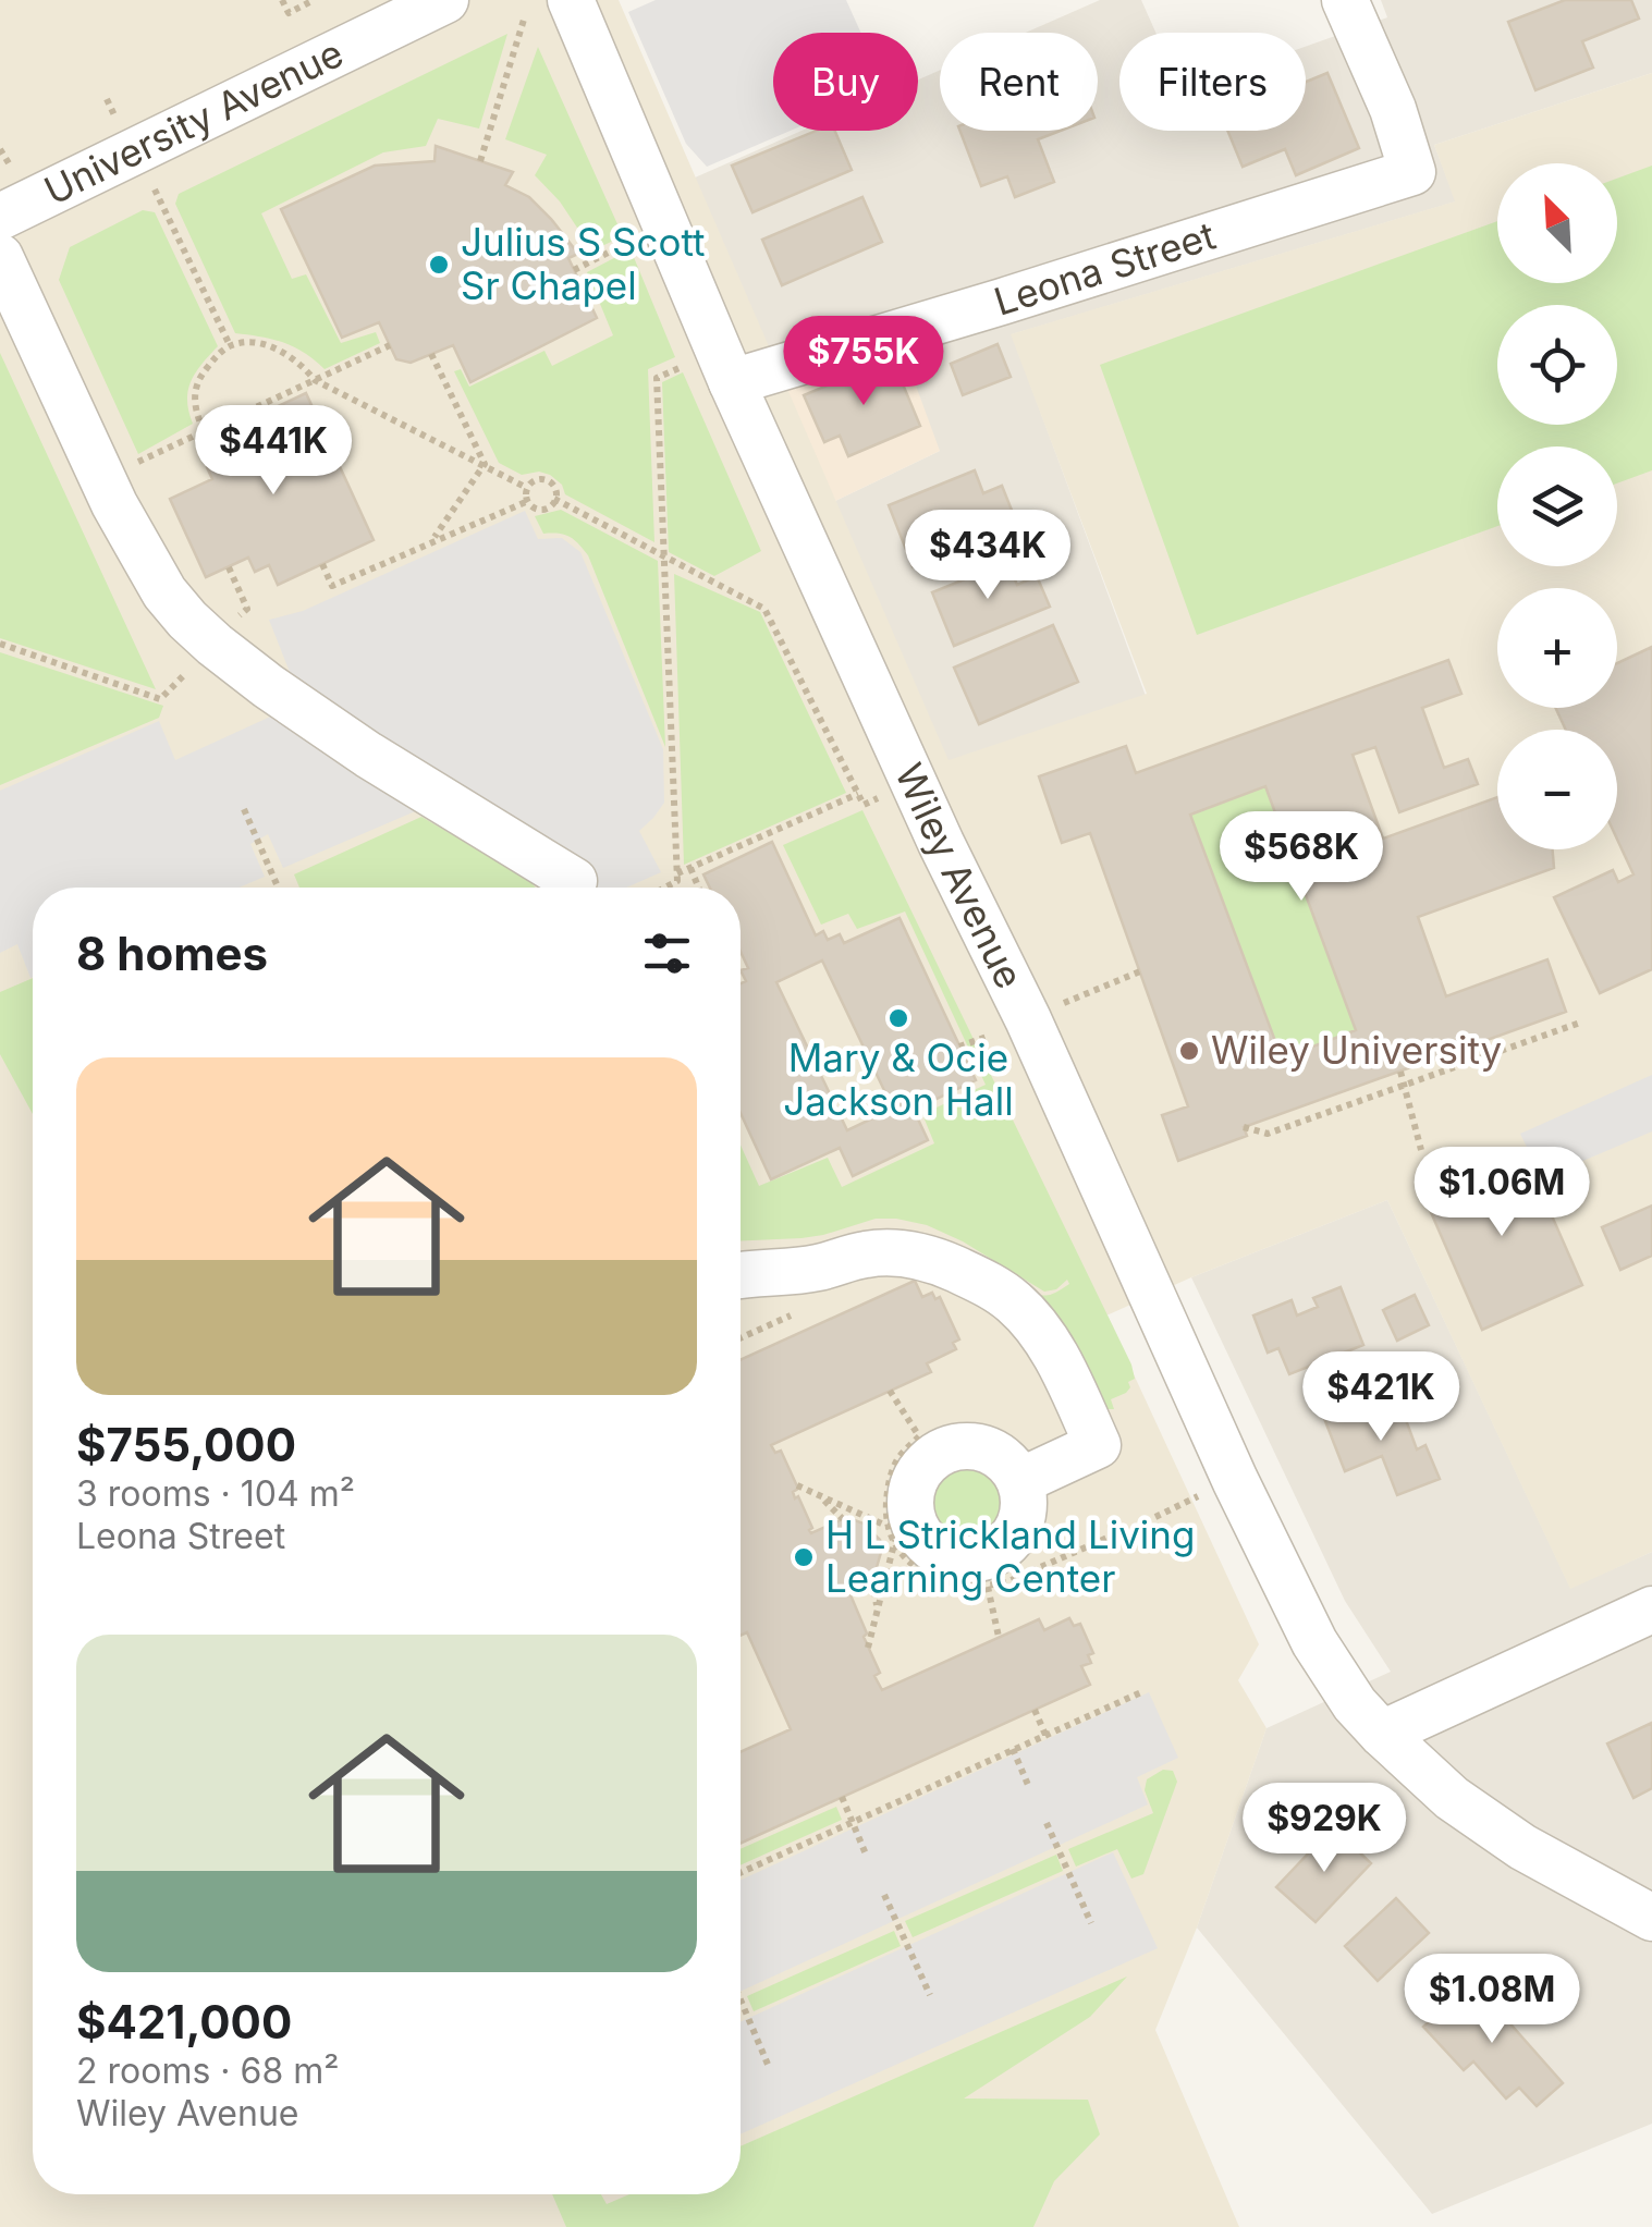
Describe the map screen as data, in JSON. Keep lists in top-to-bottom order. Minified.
{"streets":{"street":["University Avenue","Leona Street","Wiley Avenue"]},"crossings":[["Leona Street","Wiley Avenue"]],"places":["Julius S Scott Sr Chapel","Mary & Ocie Jackson Hall","Wiley University","H L Strickland Living Learning Center"],"north":"top left","page":{"chip":["Buy","Rent","Filters"],"map_buttons":["+","−"],"price":["$755K","$441K","$434K","$568K","$1.06M","$421K","$929K","$1.08M"],"heading":"8 homes","list":[{"name":"$755,000","note":"3 rooms · 104 m² · Leona Street"},{"name":"$421,000","note":"2 rooms · 68 m² · Wiley Avenue"}]}}
